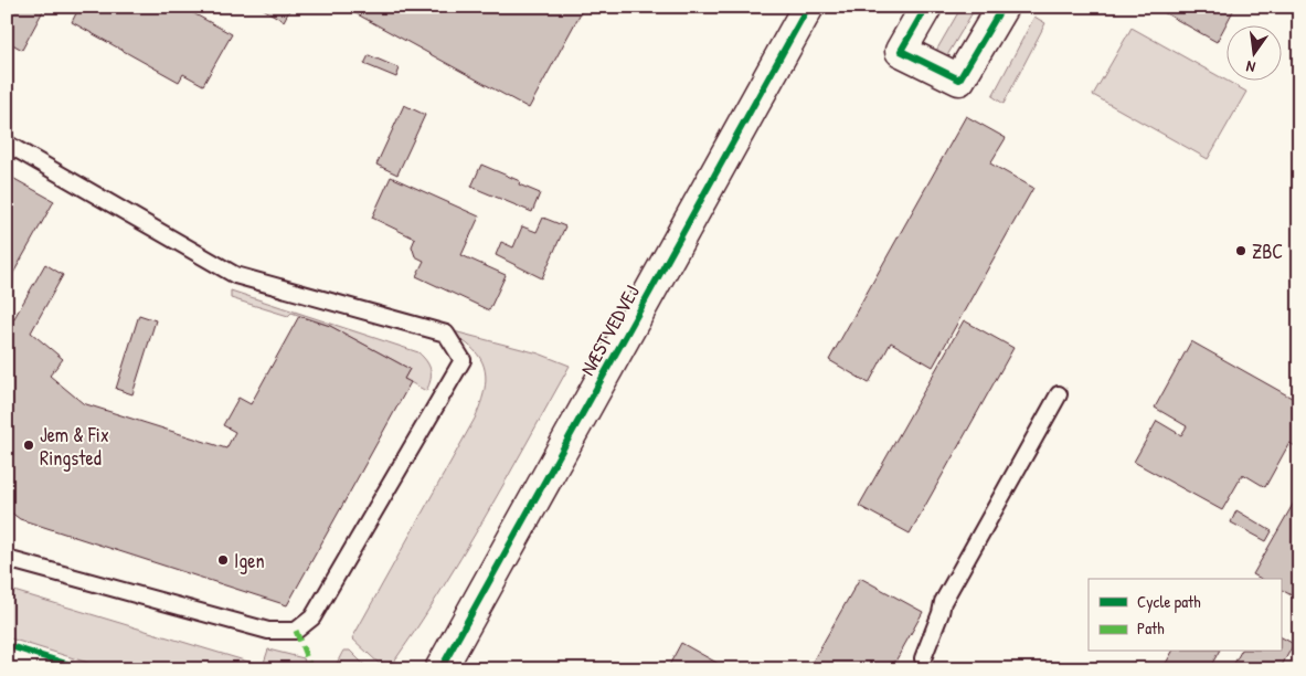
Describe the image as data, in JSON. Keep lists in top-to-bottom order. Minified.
{"streets":{"main road":["NÆSTVEDVEJ"]},"places":["ZBC","Jem & Fix Ringsted","Igen"],"legend":["Cycle path","Path"],"north":"bottom"}
